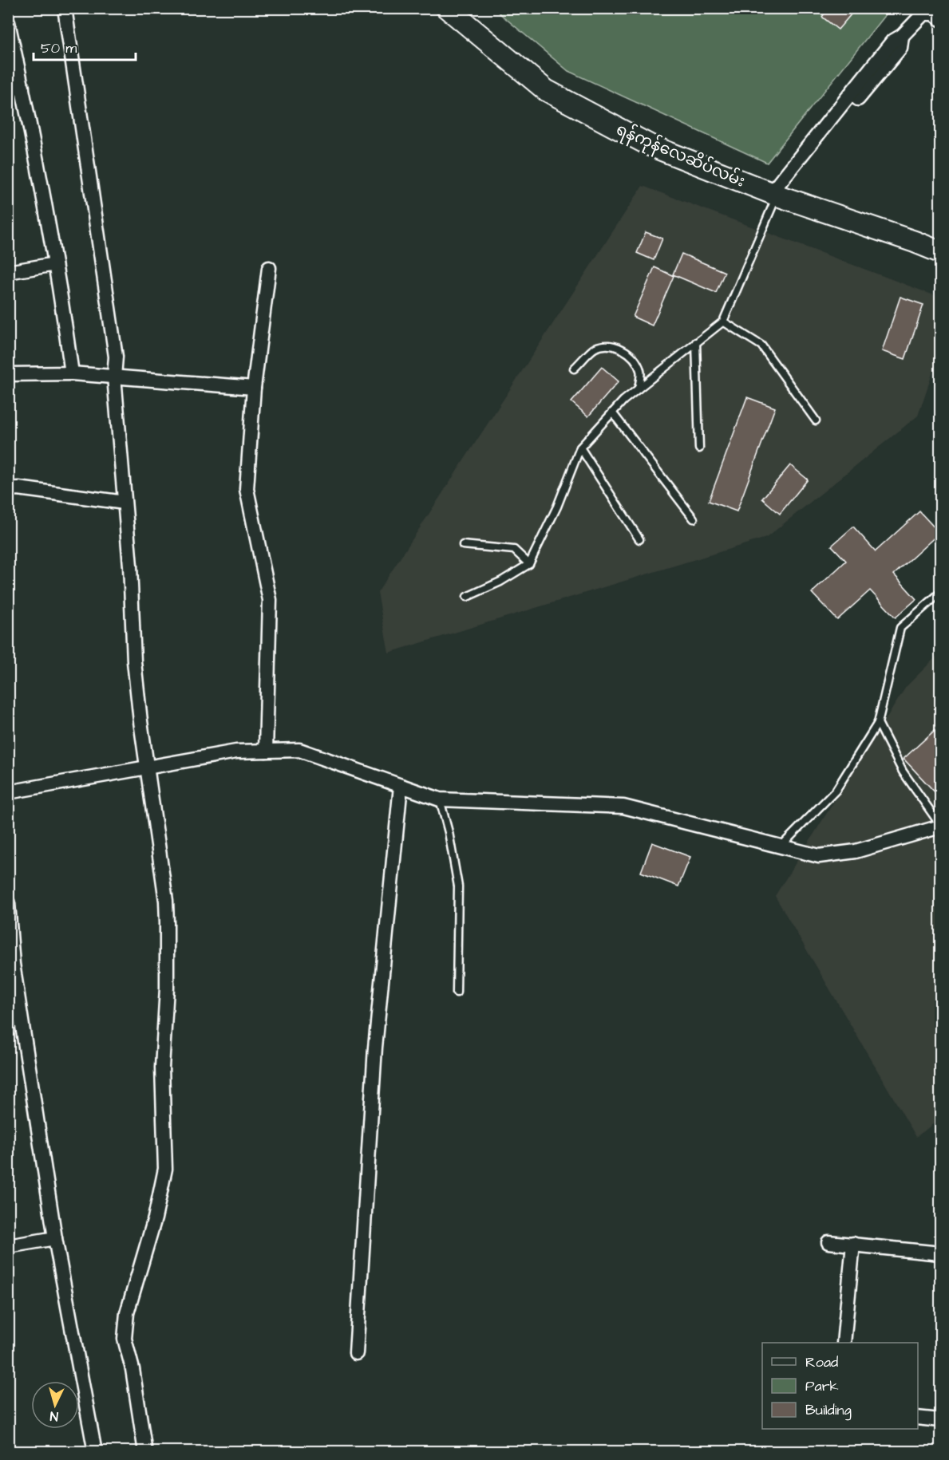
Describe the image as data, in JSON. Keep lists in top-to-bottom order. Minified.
{"streets":{"main road":["ရန်ကုန်လေဆိပ်လမ်း"]},"legend":["Road","Park","Building"],"scale_bar":"50 m","north":"bottom"}
